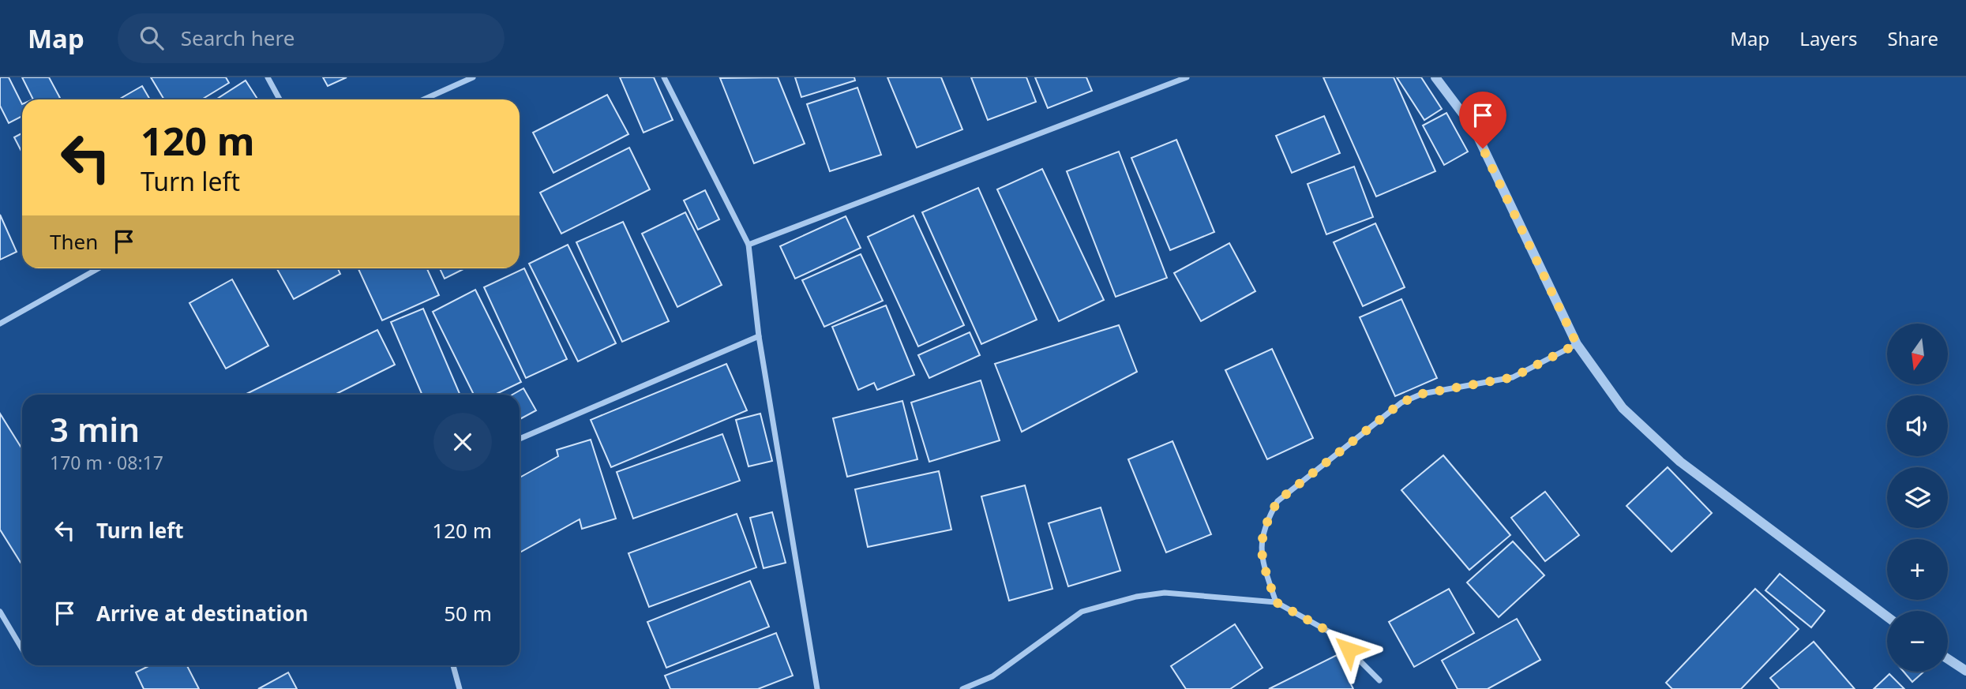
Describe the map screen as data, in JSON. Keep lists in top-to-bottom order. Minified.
{"north":"bottom","page":{"header":"Map","search":"Search here","nav":["Map","Layers","Share"],"turn":["120 m","Turn left"],"then":"Then","map_buttons":["+","−"],"heading":["3 min","170 m · 08:17"],"list":[{"name":"Turn left","value":"120 m"},{"name":"Arrive at destination","value":"50 m"}]}}
